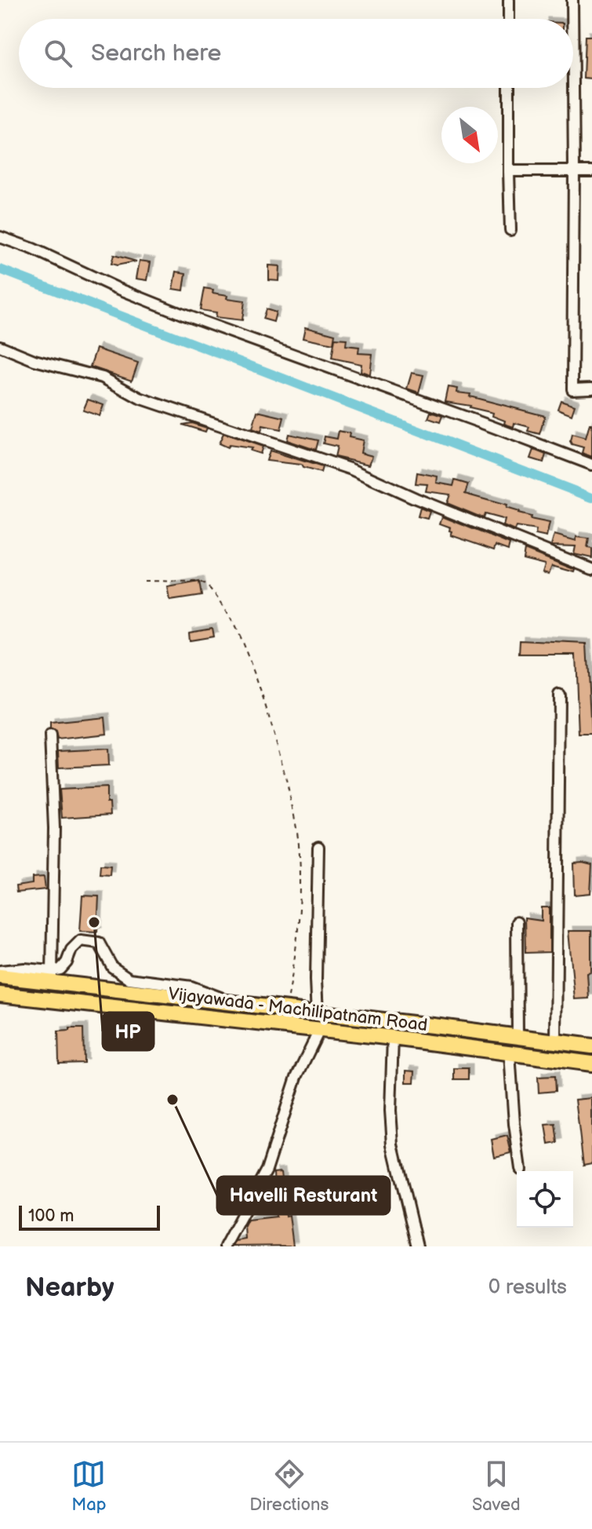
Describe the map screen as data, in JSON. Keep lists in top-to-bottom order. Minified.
{"streets":{"highway":["Vijayawada - Machilipatnam Road"]},"places":["HP","Havelli Resturant"],"scale_bar":"100 m","north":"bottom right","page":{"search":"Search here","scale":"100 m","heading":["Nearby","0 results"],"nav":["Map","Directions","Saved"]}}
